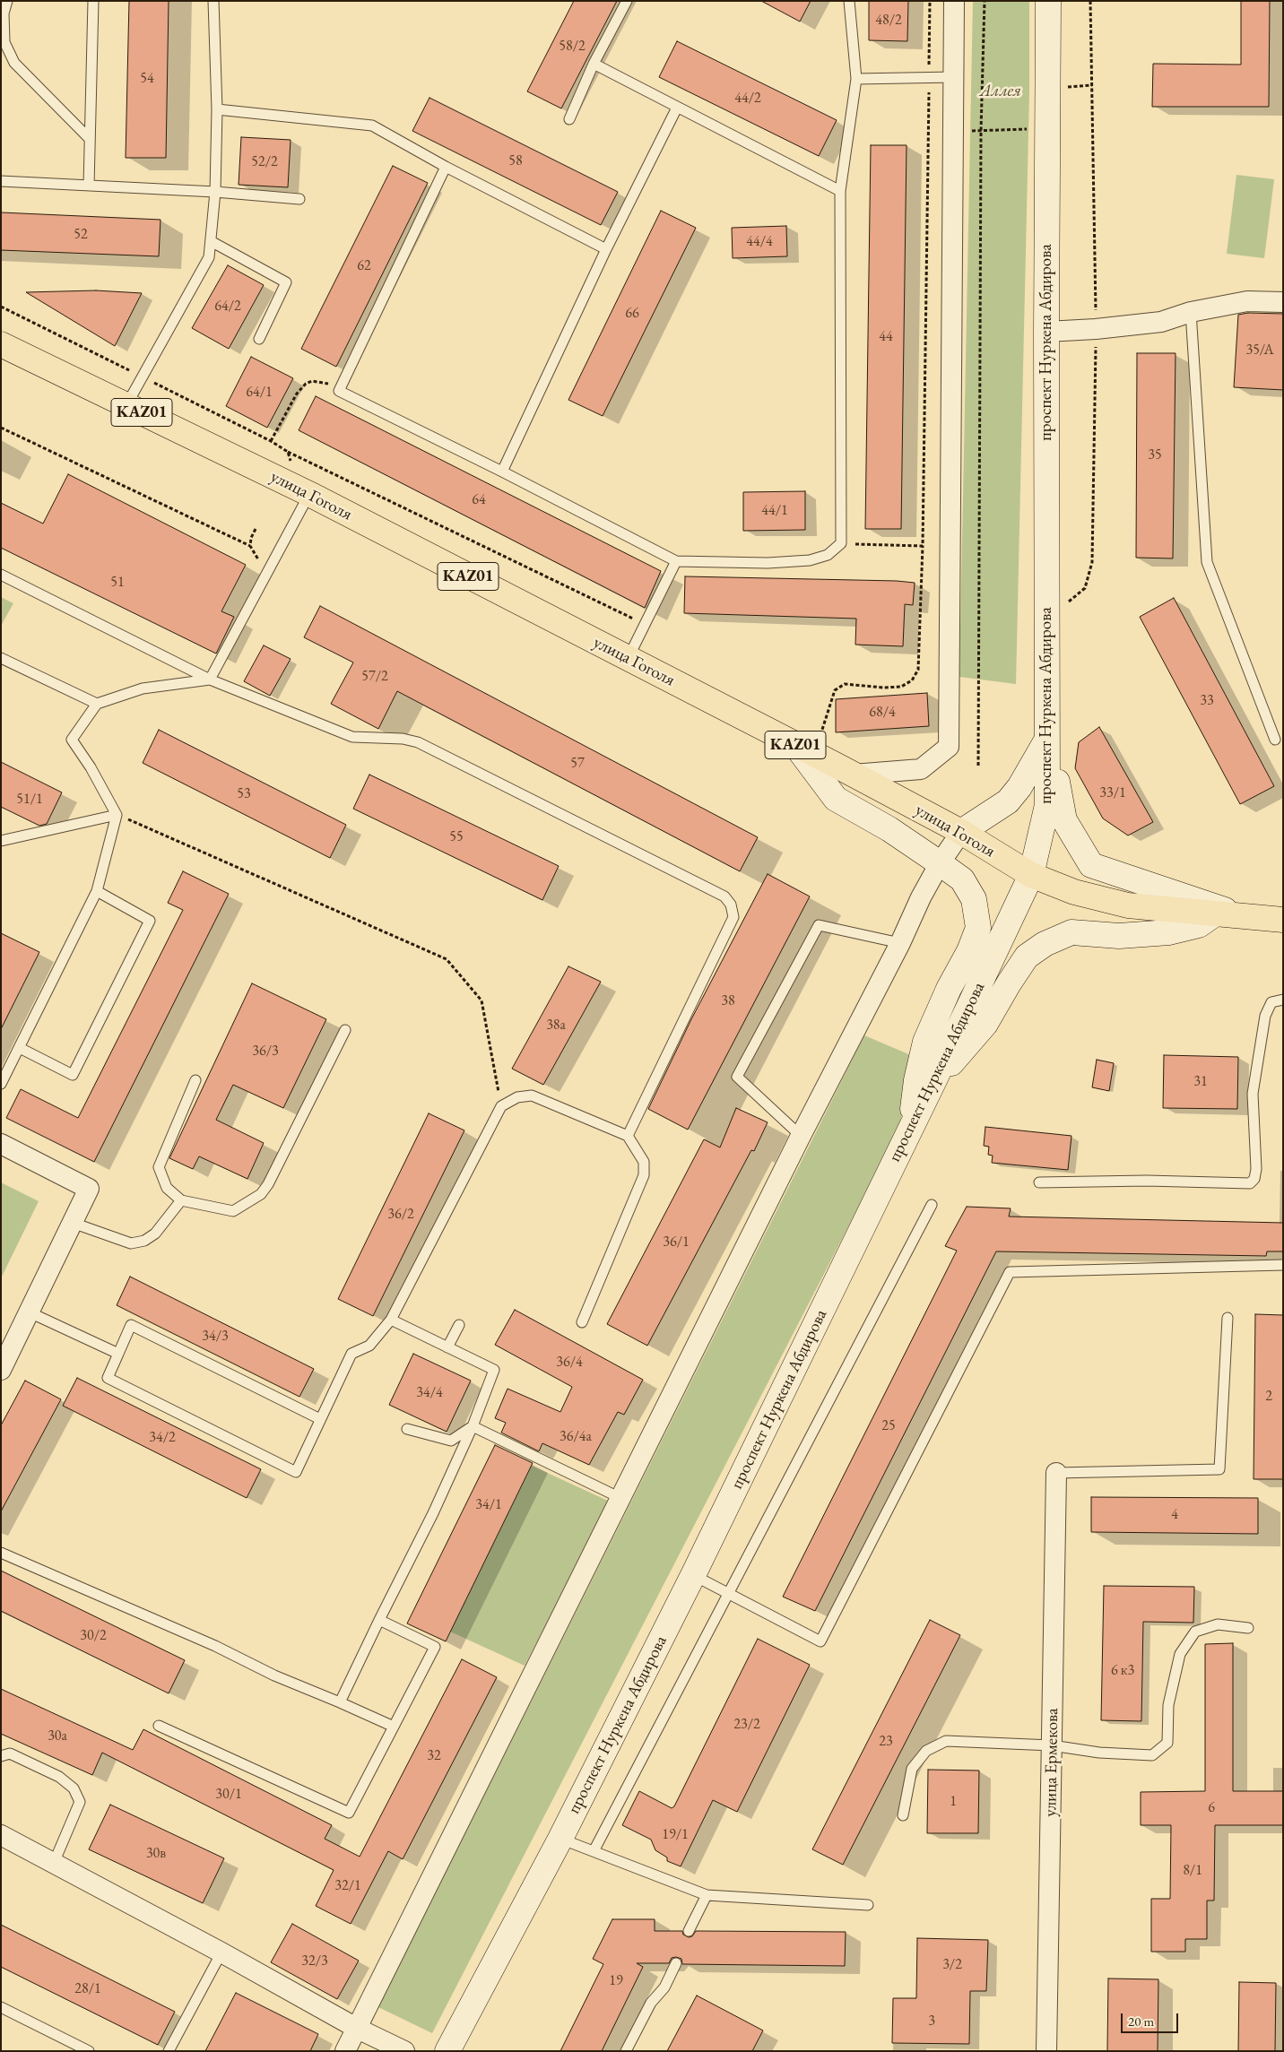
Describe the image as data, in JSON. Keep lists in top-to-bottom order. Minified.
{"streets":{"highway":["KАZ01","улица Гоголя"],"main road":["проспект Нуркена Абдирова"],"street":["улица Ермекова"]},"crossings":[["проспект Нуркена Абдирова","улица Гоголя"]],"parks":["Аллея"],"house_numbers":["48/2","58/2","54","44/2","58","52/2","52","44/4","62","64/2","66","44","35/А","64/1","35","64","44/1","51","57/2","33","68/4","57","33/1","53","51/1","55","38","38а","36/3","31","36/2","36/1","34/3","36/4","34/4","2","25","36/4а","34/2","34/1","4","30/2","6 к3","23/2","30а","23","32","30/1","1","6","19/1","30в","8/1","32/1","32/3","3/2","19","28/1","3"],"scale_bar":"20 m"}
